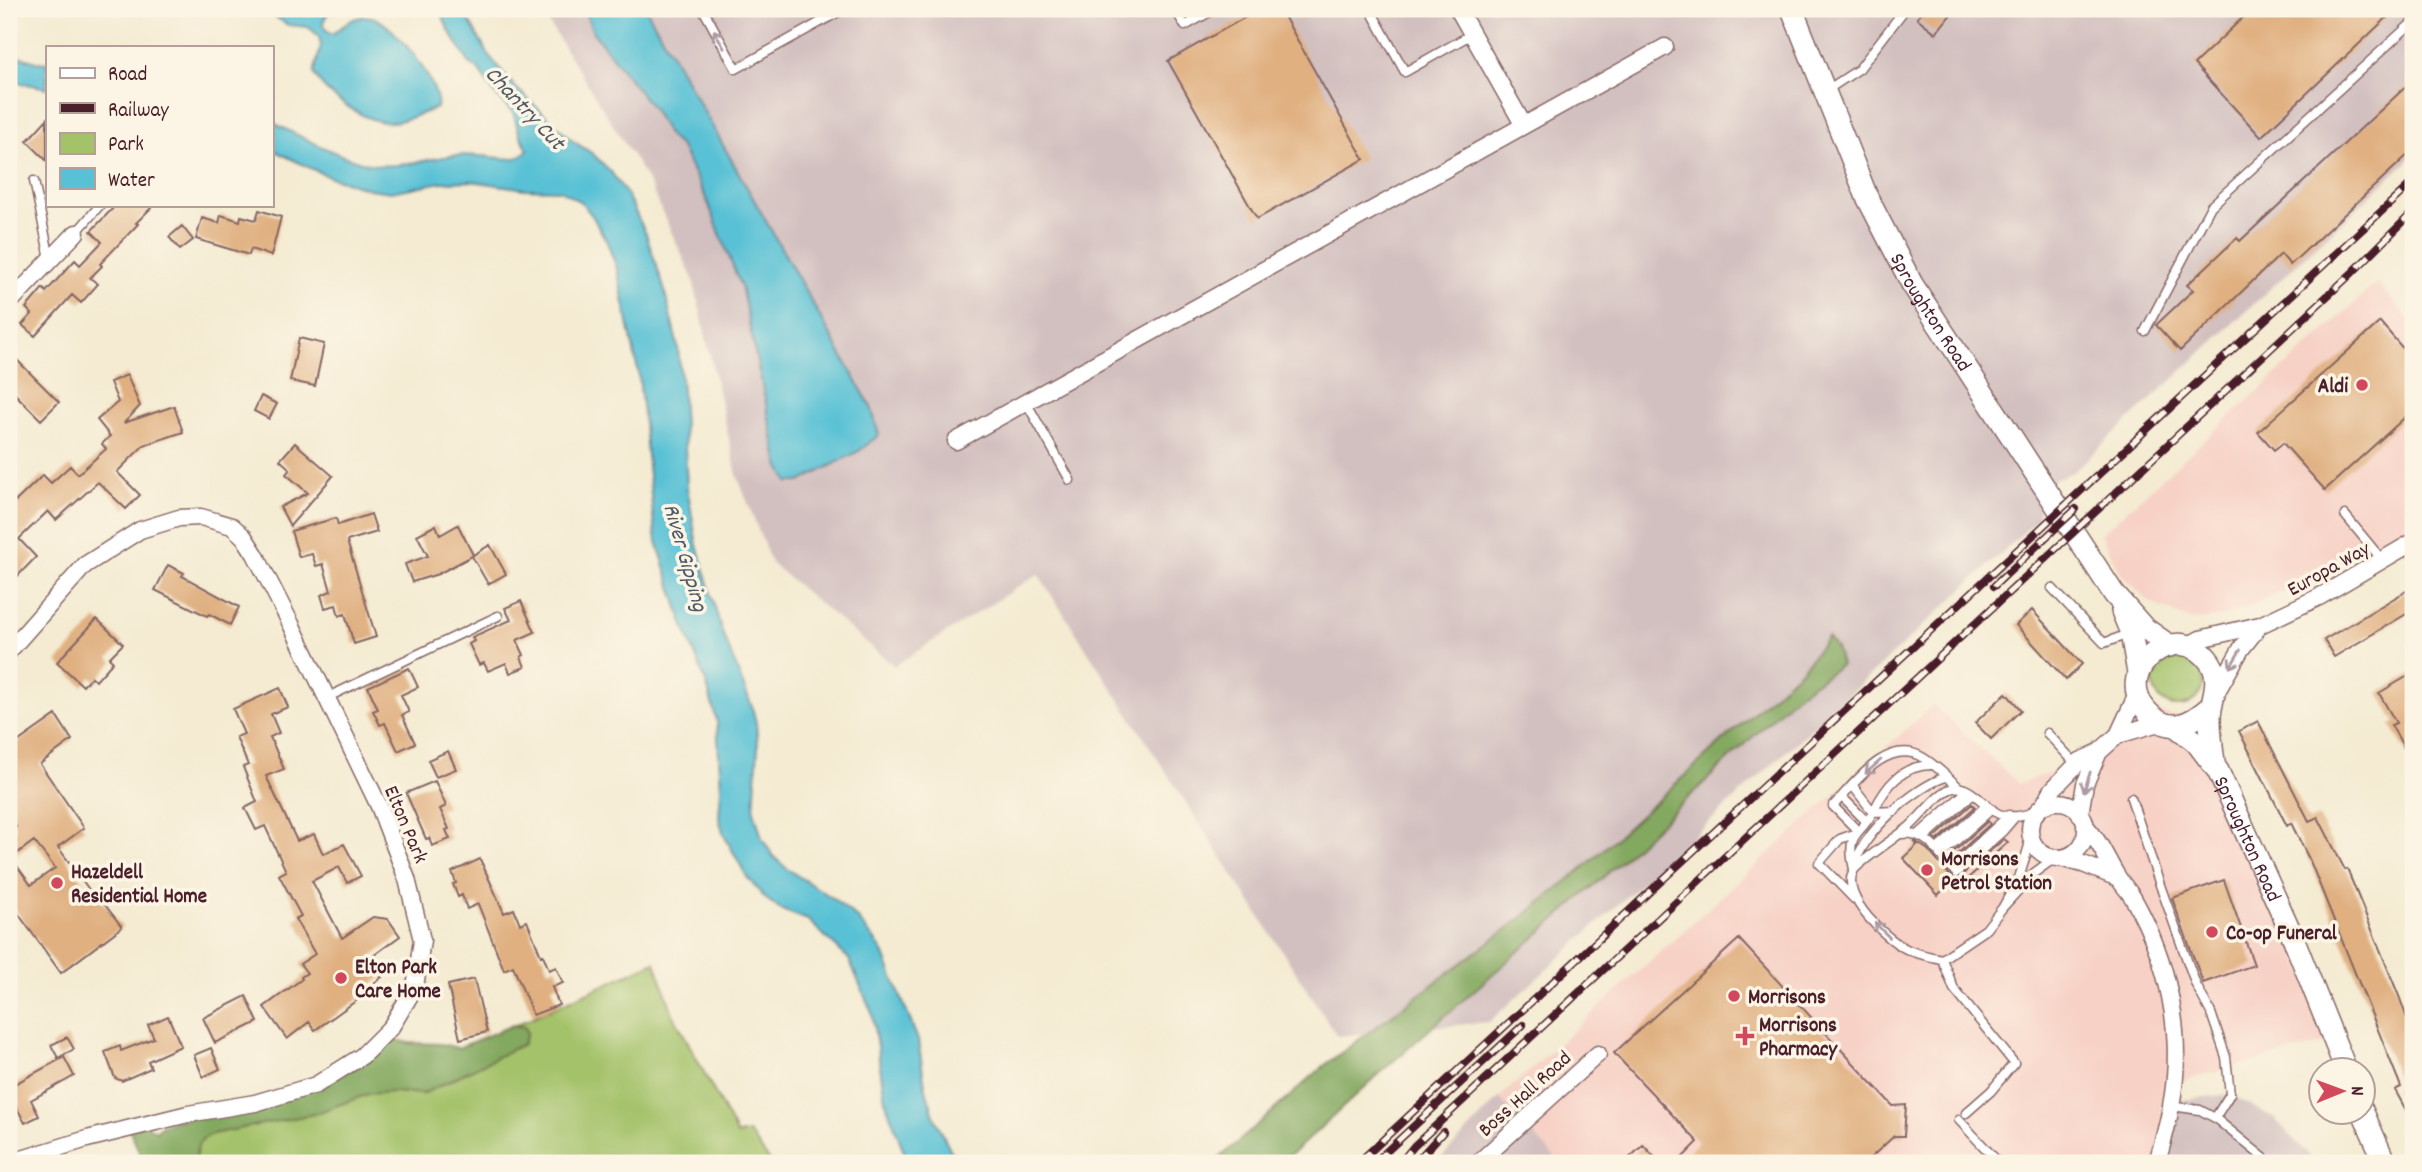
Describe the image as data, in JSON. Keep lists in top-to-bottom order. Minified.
{"streets":{"street":["Sproughton Road","Europa Way","Elton Park","Boss Hall Road"]},"crossings":[["Sproughton Road","Europa Way"]],"water":["Chantry Cut","River Gipping"],"places":{"other":["Aldi","Morrisons Petrol Station","Hazeldell Residential Home","Co-op Funeral","Elton Park Care Home","Morrisons"],"health":["Morrisons Pharmacy"]},"legend":["Road","Railway","Park","Water"],"north":"right"}
